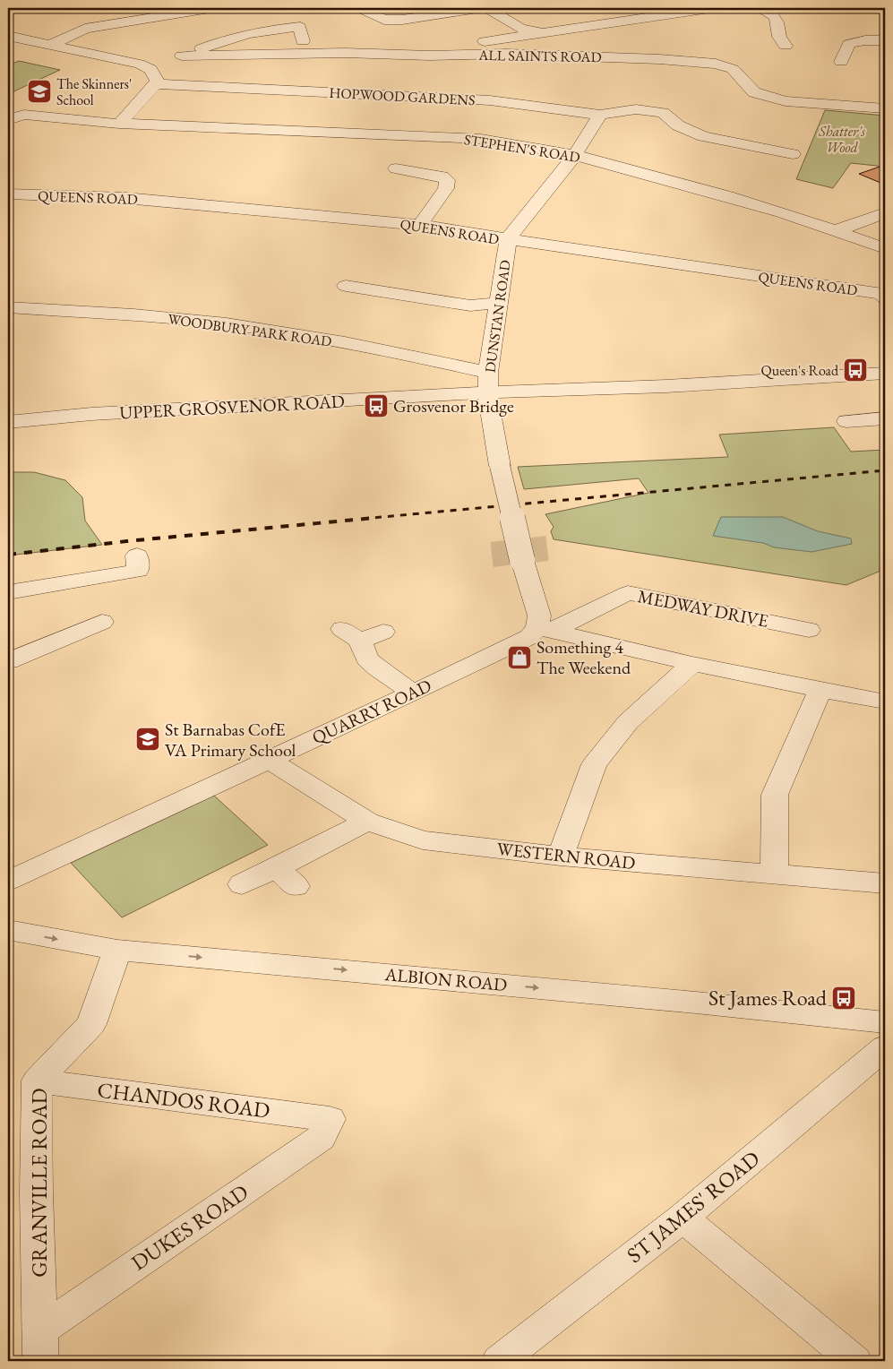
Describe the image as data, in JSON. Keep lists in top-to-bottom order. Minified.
{"streets":{"street":["ALL SAINTS ROAD","HOPWOOD GARDENS","STEPHEN'S ROAD","QUEENS ROAD","DUNSTAN ROAD","WOODBURY PARK ROAD","UPPER GROSVENOR ROAD","MEDWAY DRIVE","QUARRY ROAD","WESTERN ROAD","ALBION ROAD","CHANDOS ROAD","GRANVILLE ROAD","ST JAMES' ROAD","DUKES ROAD"]},"crossings":[["QUEENS ROAD","DUNSTAN ROAD"],["DUNSTAN ROAD","WOODBURY PARK ROAD"],["DUNSTAN ROAD","UPPER GROSVENOR ROAD"],["WOODBURY PARK ROAD","UPPER GROSVENOR ROAD"],["MEDWAY DRIVE","QUARRY ROAD"],["QUARRY ROAD","WESTERN ROAD"],["ALBION ROAD","GRANVILLE ROAD"],["CHANDOS ROAD","GRANVILLE ROAD"],["CHANDOS ROAD","DUKES ROAD"],["GRANVILLE ROAD","DUKES ROAD"]],"one_way":["ALBION ROAD"],"parks":["Shatter's Wood"],"places":{"school or university":["The Skinners' School","St Barnabas CofE VA Primary School"],"bus stop":["Queen's Road","Grosvenor Bridge","St James Road"],"shop":["Something 4 The Weekend"]}}
